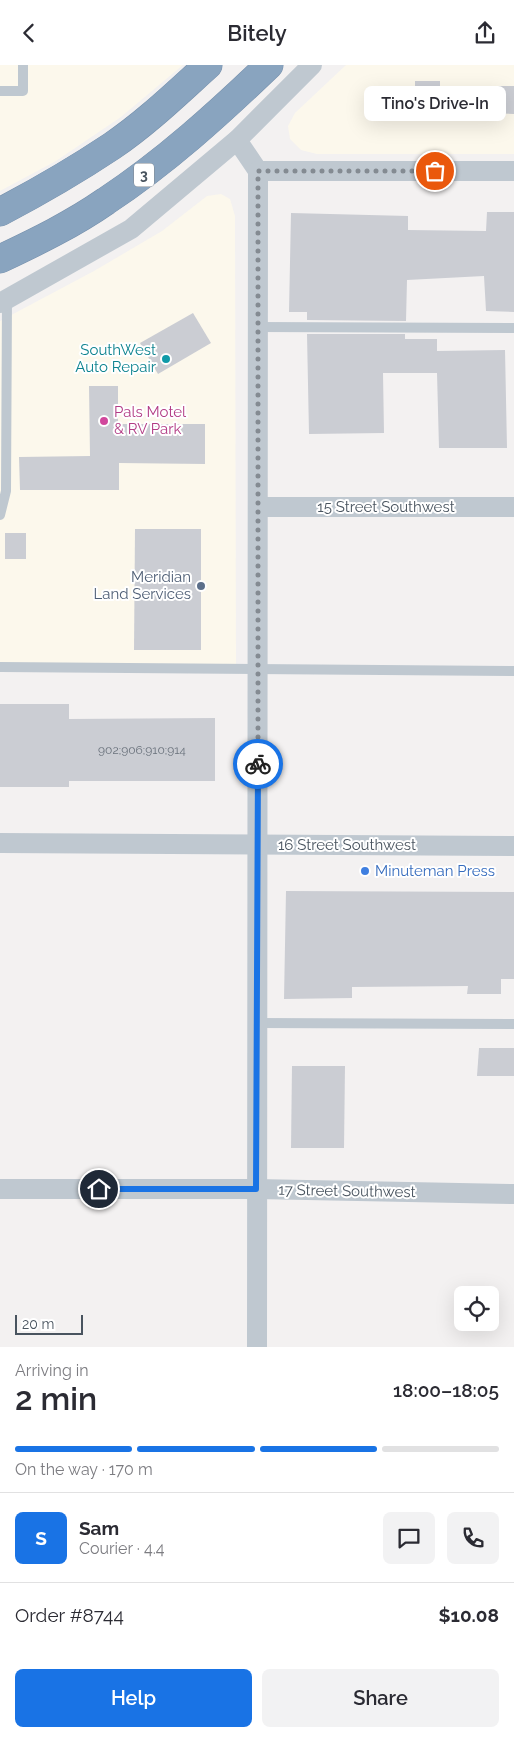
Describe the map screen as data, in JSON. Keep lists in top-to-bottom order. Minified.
{"streets":{"highway":["3"],"street":["15 Street Southwest","16 Street Southwest","17 Street Southwest"]},"places":["Tino's Drive-In","SouthWest Auto Repair","Pals Motel & RV Park","Meridian Land Services","Minuteman Press"],"house_numbers":["902;906;910;914"],"scale_bar":"20 m","page":{"header":"Bitely","bubble":"Tino's Drive-In","scale":"20 m","heading":["2 min","Arriving in","18:00–18:05"],"panel":["Sam","Courier · 4.4","Order #8744","$10.08"],"bar":"On the way · 170 m","round":"S","buttons":["Help","Share"]}}
